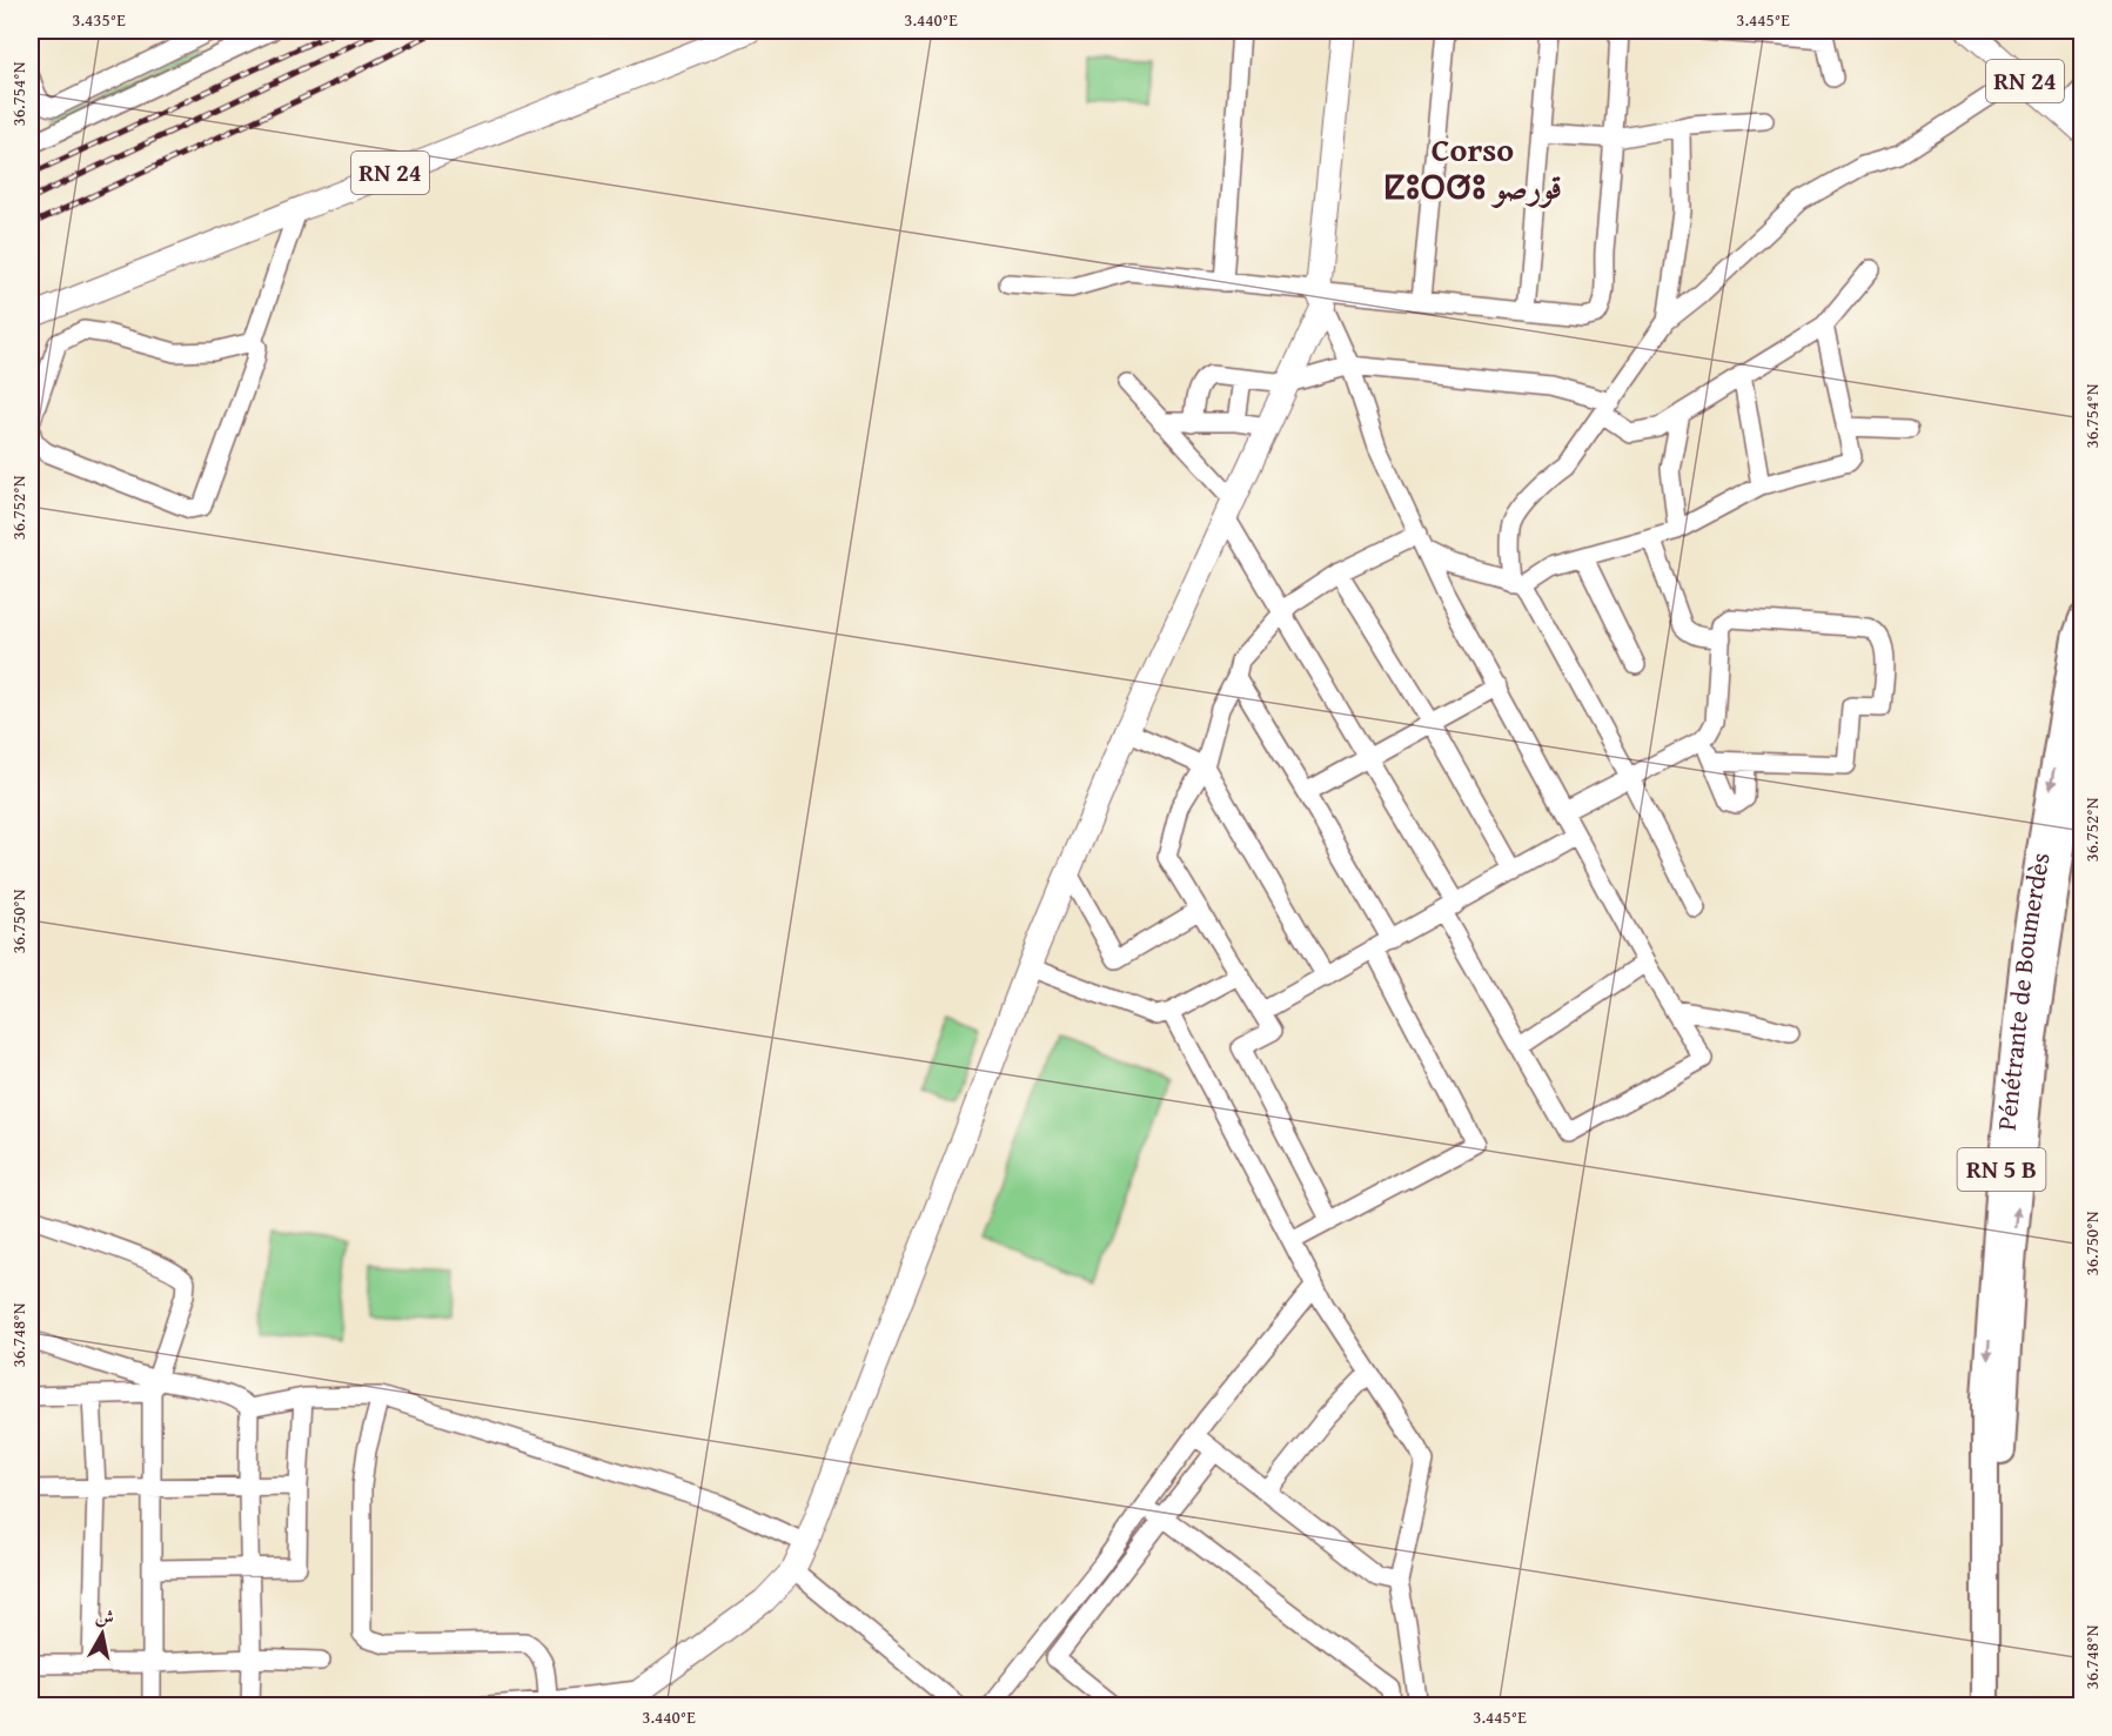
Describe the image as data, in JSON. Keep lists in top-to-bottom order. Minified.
{"streets":{"highway":["Pénétrante de Boumerdès","RN 5 B"],"main road":["RN 24"]},"districts":["Corso ⵇⵓⵔⵚⵓ قورصو"],"north":"top","coordinates":["3.435°E","3.440°E","3.445°E","36.754°N","36.752°N","36.750°N","36.748°N"]}
